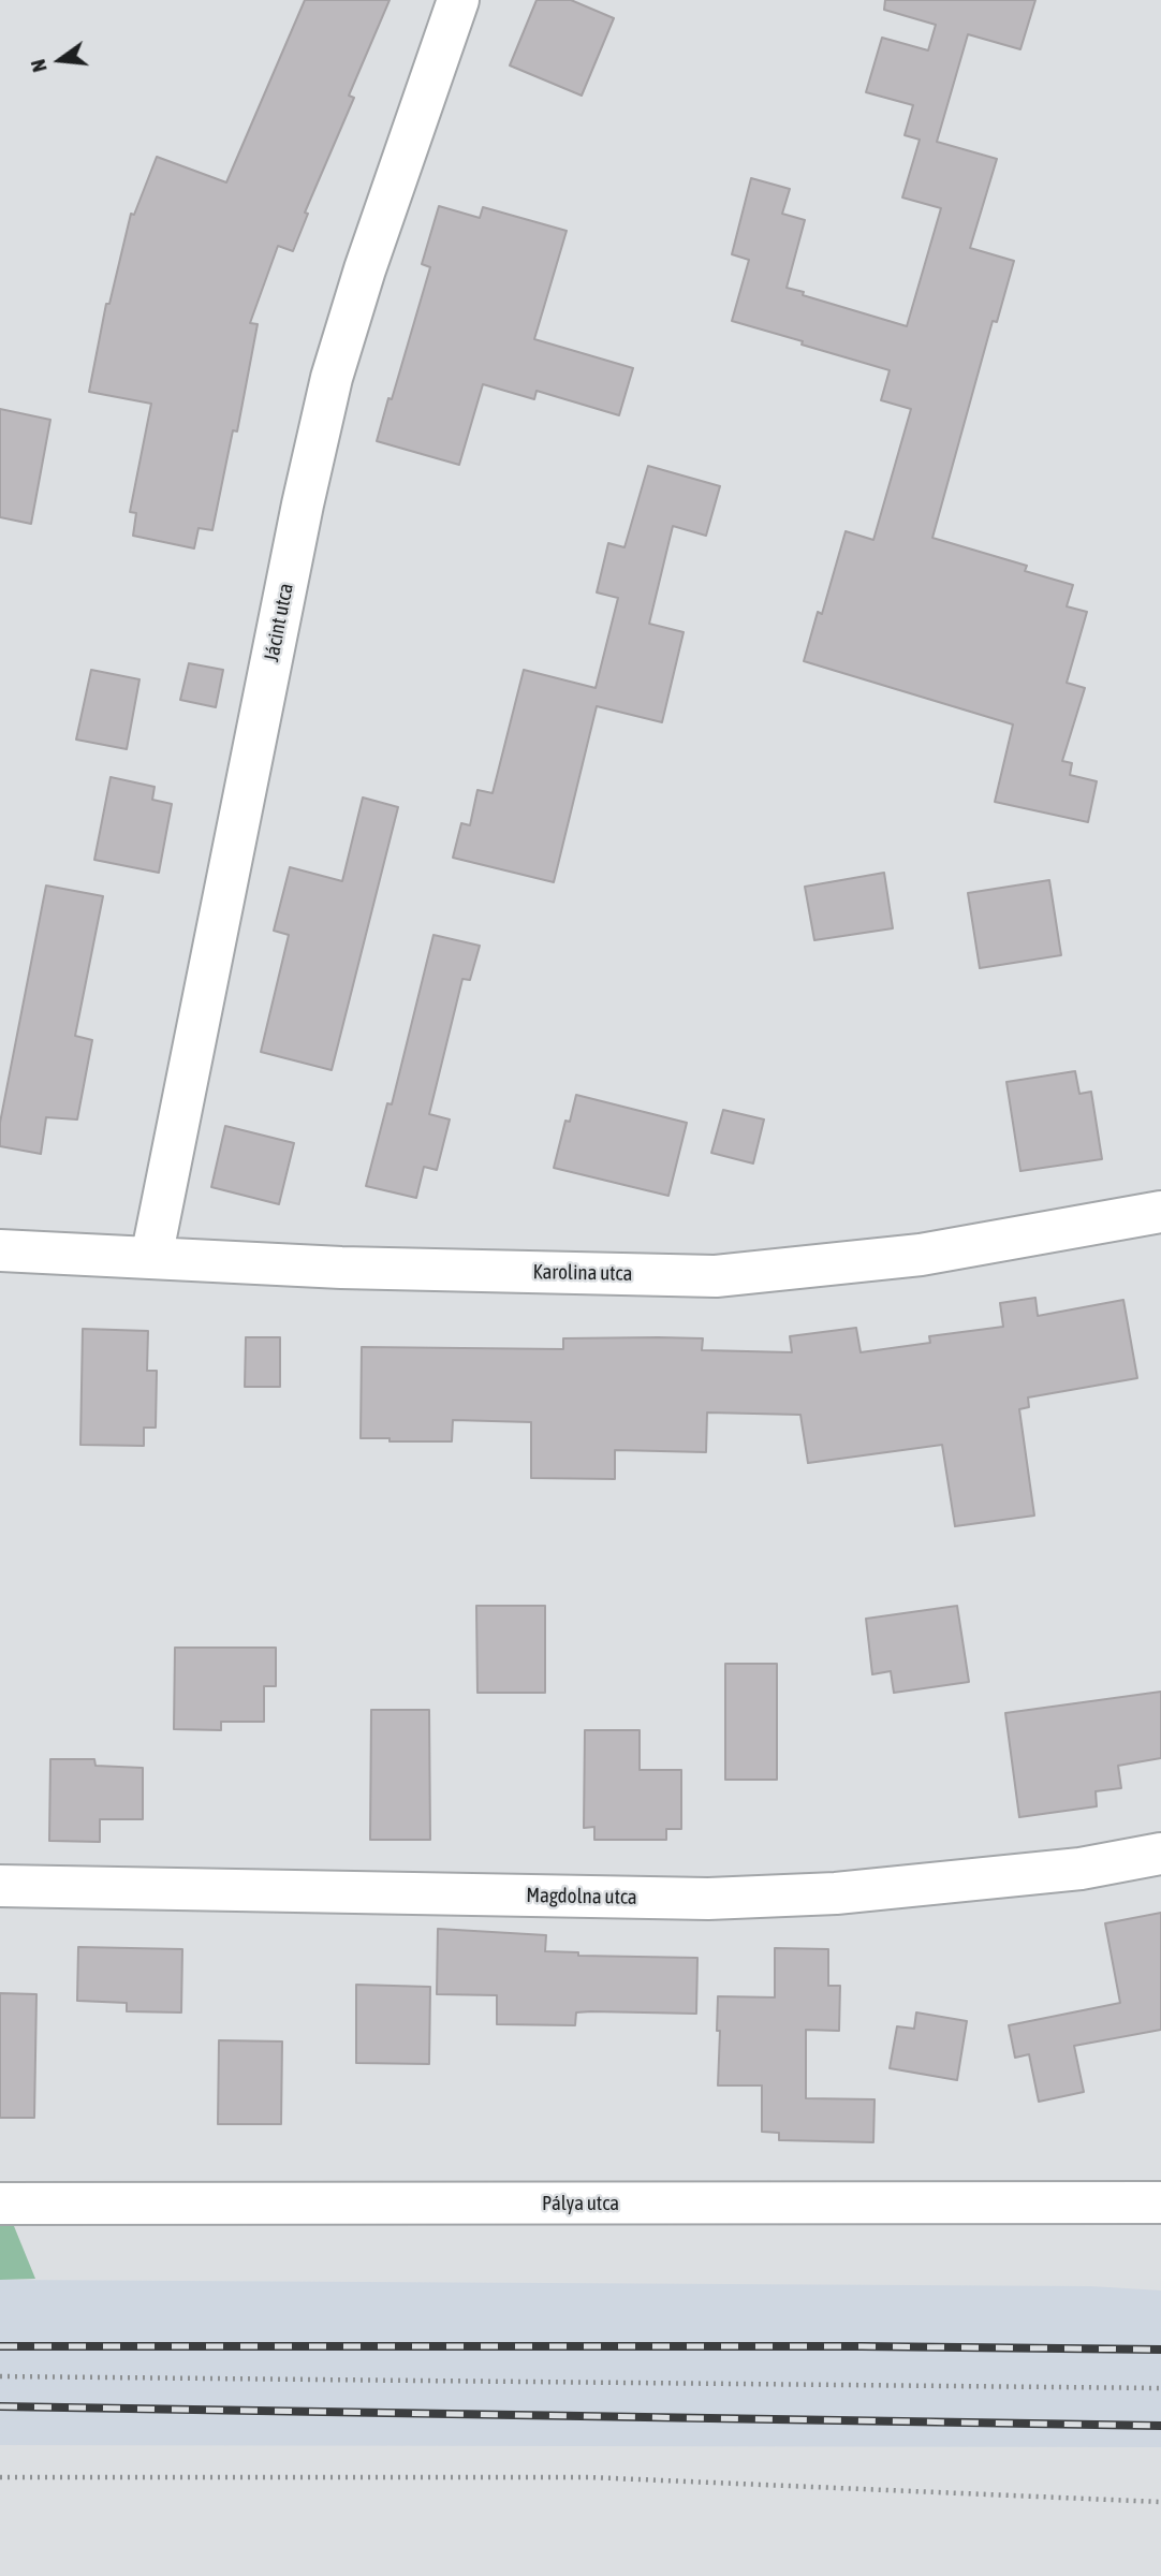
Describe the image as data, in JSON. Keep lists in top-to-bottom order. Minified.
{"streets":{"street":["Jácint utca","Karolina utca","Magdolna utca","Pálya utca"]},"crossings":[["Jácint utca","Karolina utca"]],"north":"left"}
